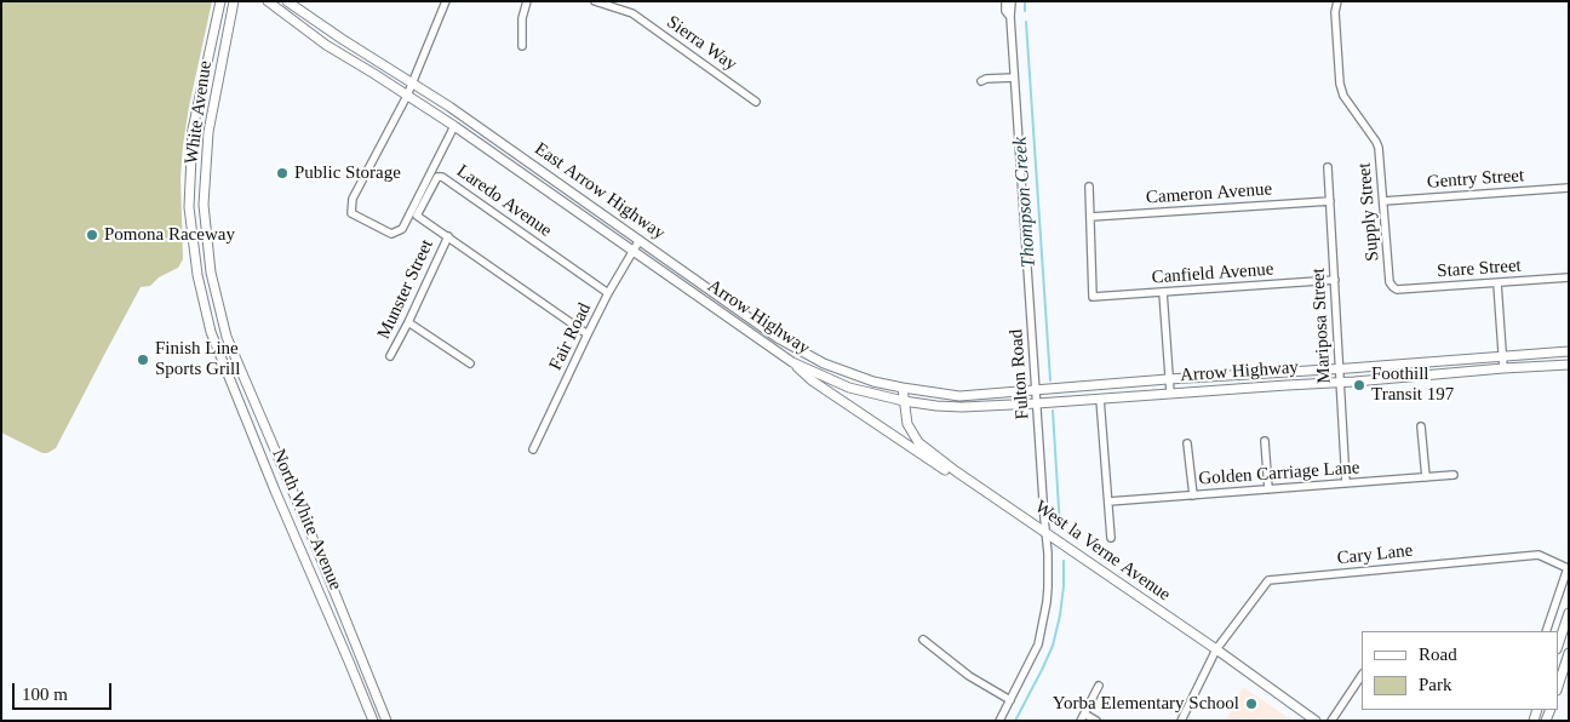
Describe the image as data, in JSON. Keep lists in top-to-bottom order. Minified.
{"streets":{"main road":["White Avenue","East Arrow Highway","Arrow Highway","North White Avenue","West la Verne Avenue"],"street":["Sierra Way","Gentry Street","Cameron Avenue","Laredo Avenue","Supply Street","Stare Street","Canfield Avenue","Munster Street","Mariposa Street","Fair Road","Fulton Road","Golden Carriage Lane","Cary Lane"]},"crossings":[["White Avenue","North White Avenue"],["Gentry Street","Supply Street"],["East Arrow Highway","Arrow Highway"],["East Arrow Highway","Fair Road"],["East Arrow Highway","West la Verne Avenue"],["Cameron Avenue","Canfield Avenue"],["Cameron Avenue","Mariposa Street"],["Laredo Avenue","Munster Street"],["Laredo Avenue","Fair Road"],["Supply Street","Stare Street"],["Canfield Avenue","Mariposa Street"],["Arrow Highway","Mariposa Street"],["Arrow Highway","Fair Road"],["Arrow Highway","Fulton Road"],["Arrow Highway","West la Verne Avenue"],["Mariposa Street","Golden Carriage Lane"],["Fulton Road","West la Verne Avenue"],["West la Verne Avenue","Cary Lane"]],"water":["Thompson Creek"],"places":["Public Storage","Pomona Raceway","Finish Line Sports Grill","Foothill Transit 197","Yorba Elementary School"],"legend":["Road","Park"],"scale_bar":"100 m"}
